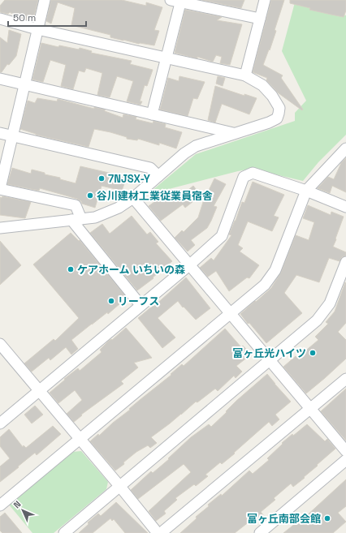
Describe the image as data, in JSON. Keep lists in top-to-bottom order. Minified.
{"places":["7NJSX-Y","谷川建材工業従業員宿舎","ケアホーム いちいの森","リーフス","富ヶ丘光ハイツ","富ヶ丘南部会館"],"scale_bar":"50 m","north":"top left"}
